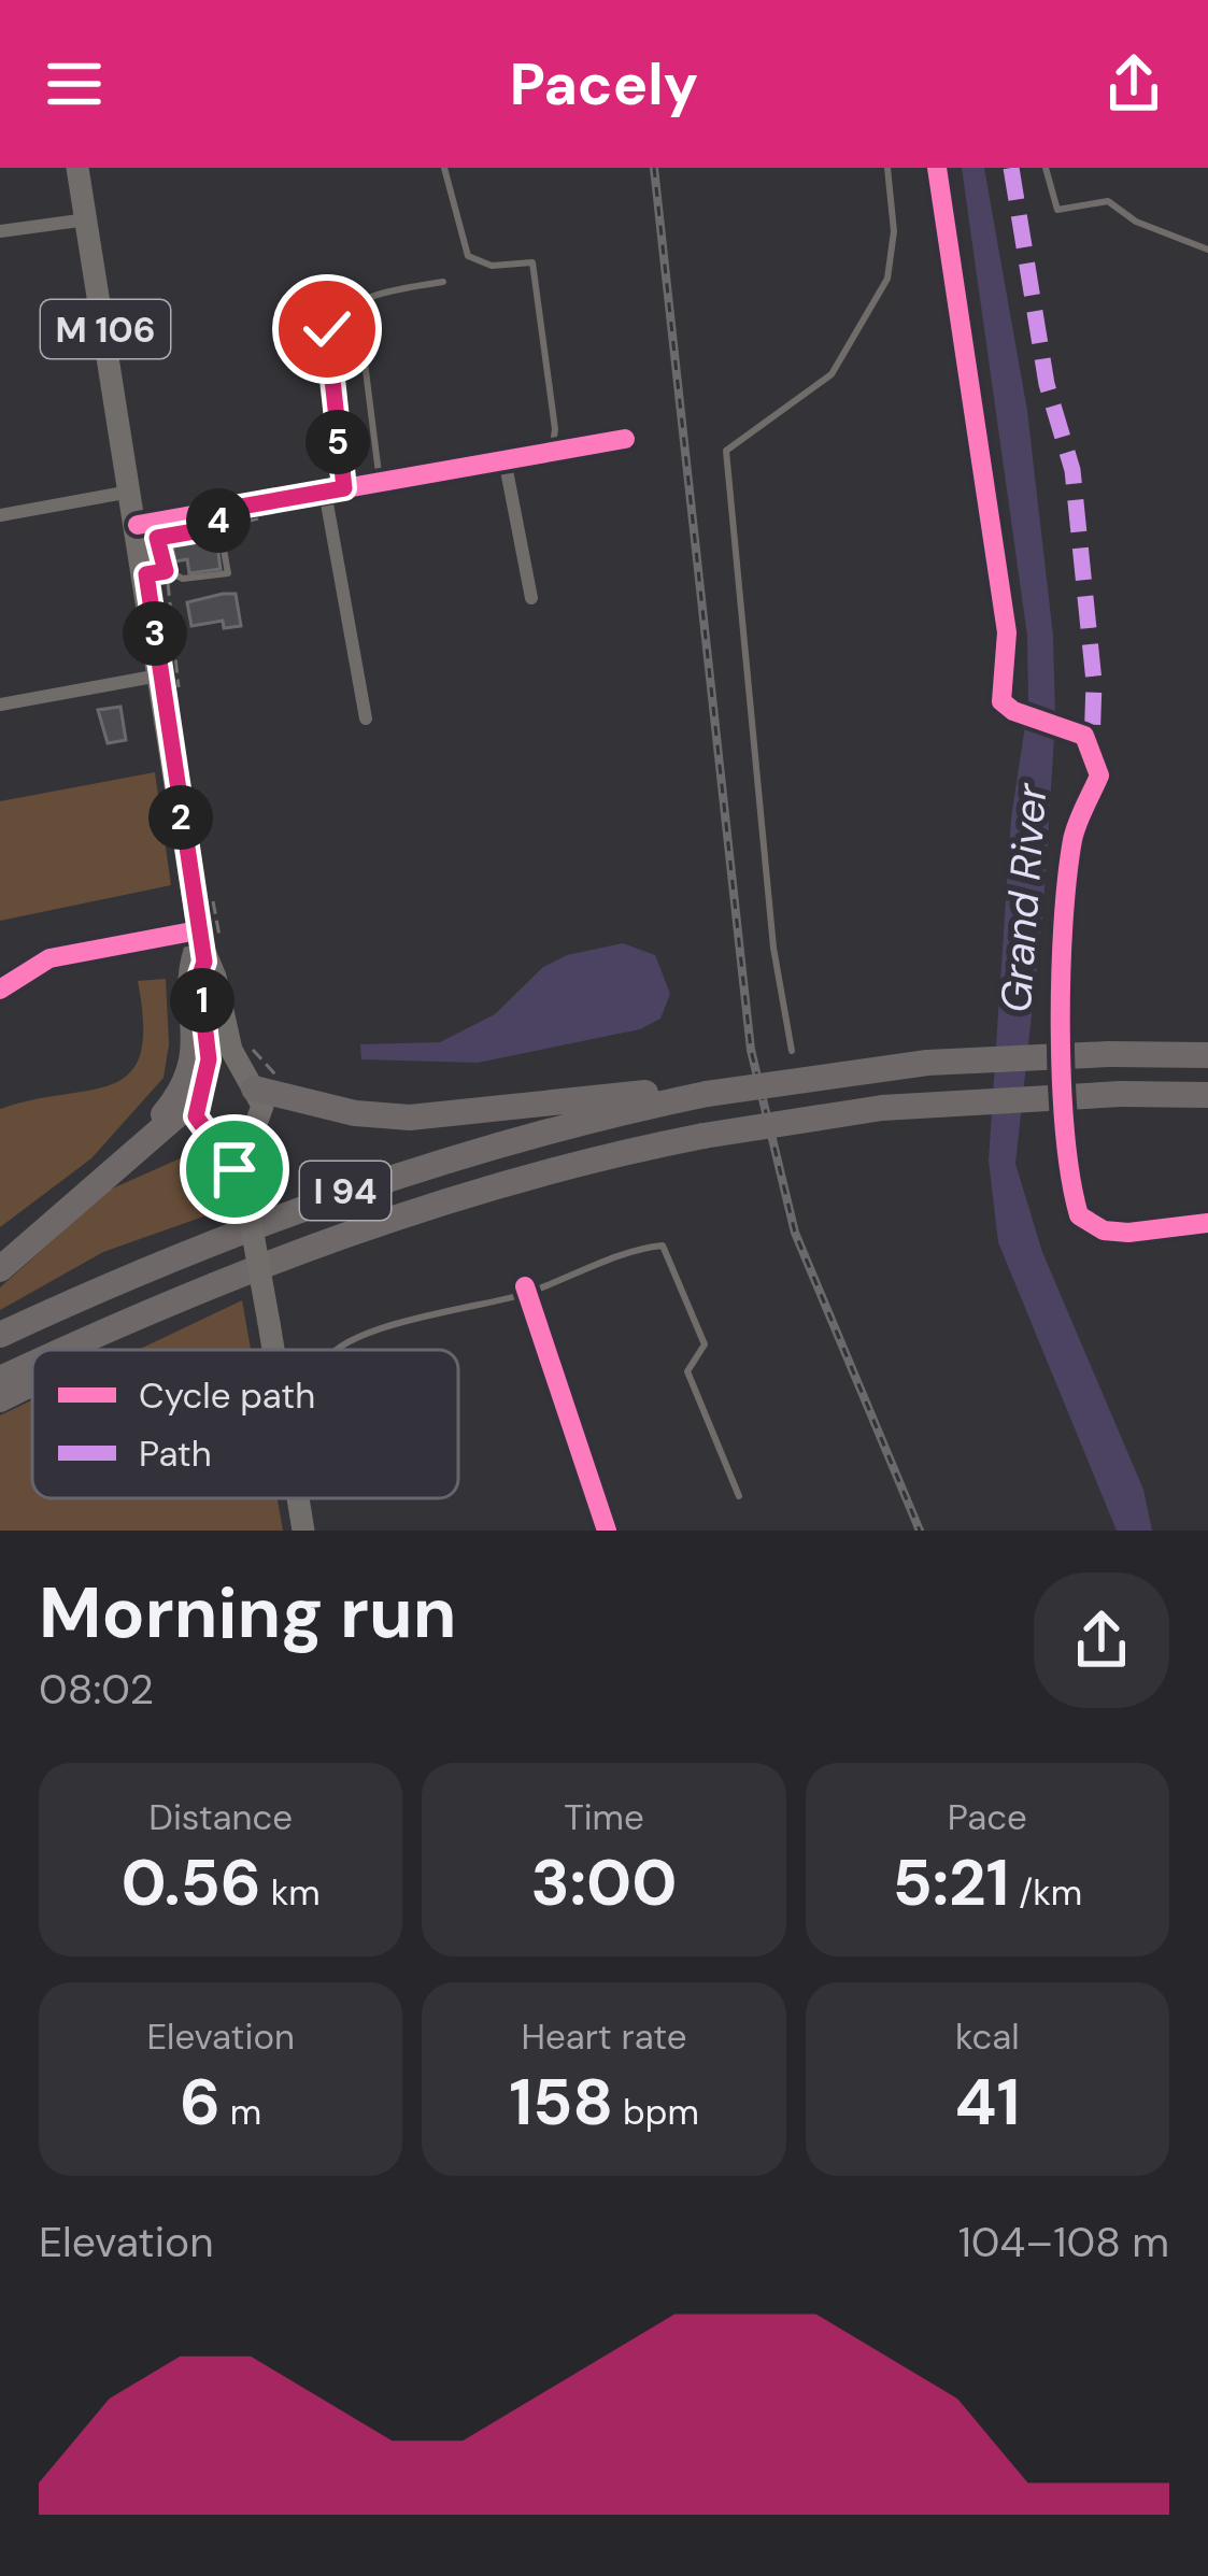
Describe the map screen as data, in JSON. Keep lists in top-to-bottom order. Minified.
{"streets":{"highway":["I 94"],"main road":["M 106"]},"water":["Grand River"],"legend":["Cycle path","Path"],"page":{"header":"Pacely","pins":["5","4","3","2","1"],"heading":["Morning run","08:02"],"stats":[["Distance","0.56 km"],["Time","3:00"],["Pace","5:21 /km"],["Elevation","6 m"],["Heart rate","158 bpm"],["kcal","41"]],"chart":["Elevation","104–108 m"]}}
